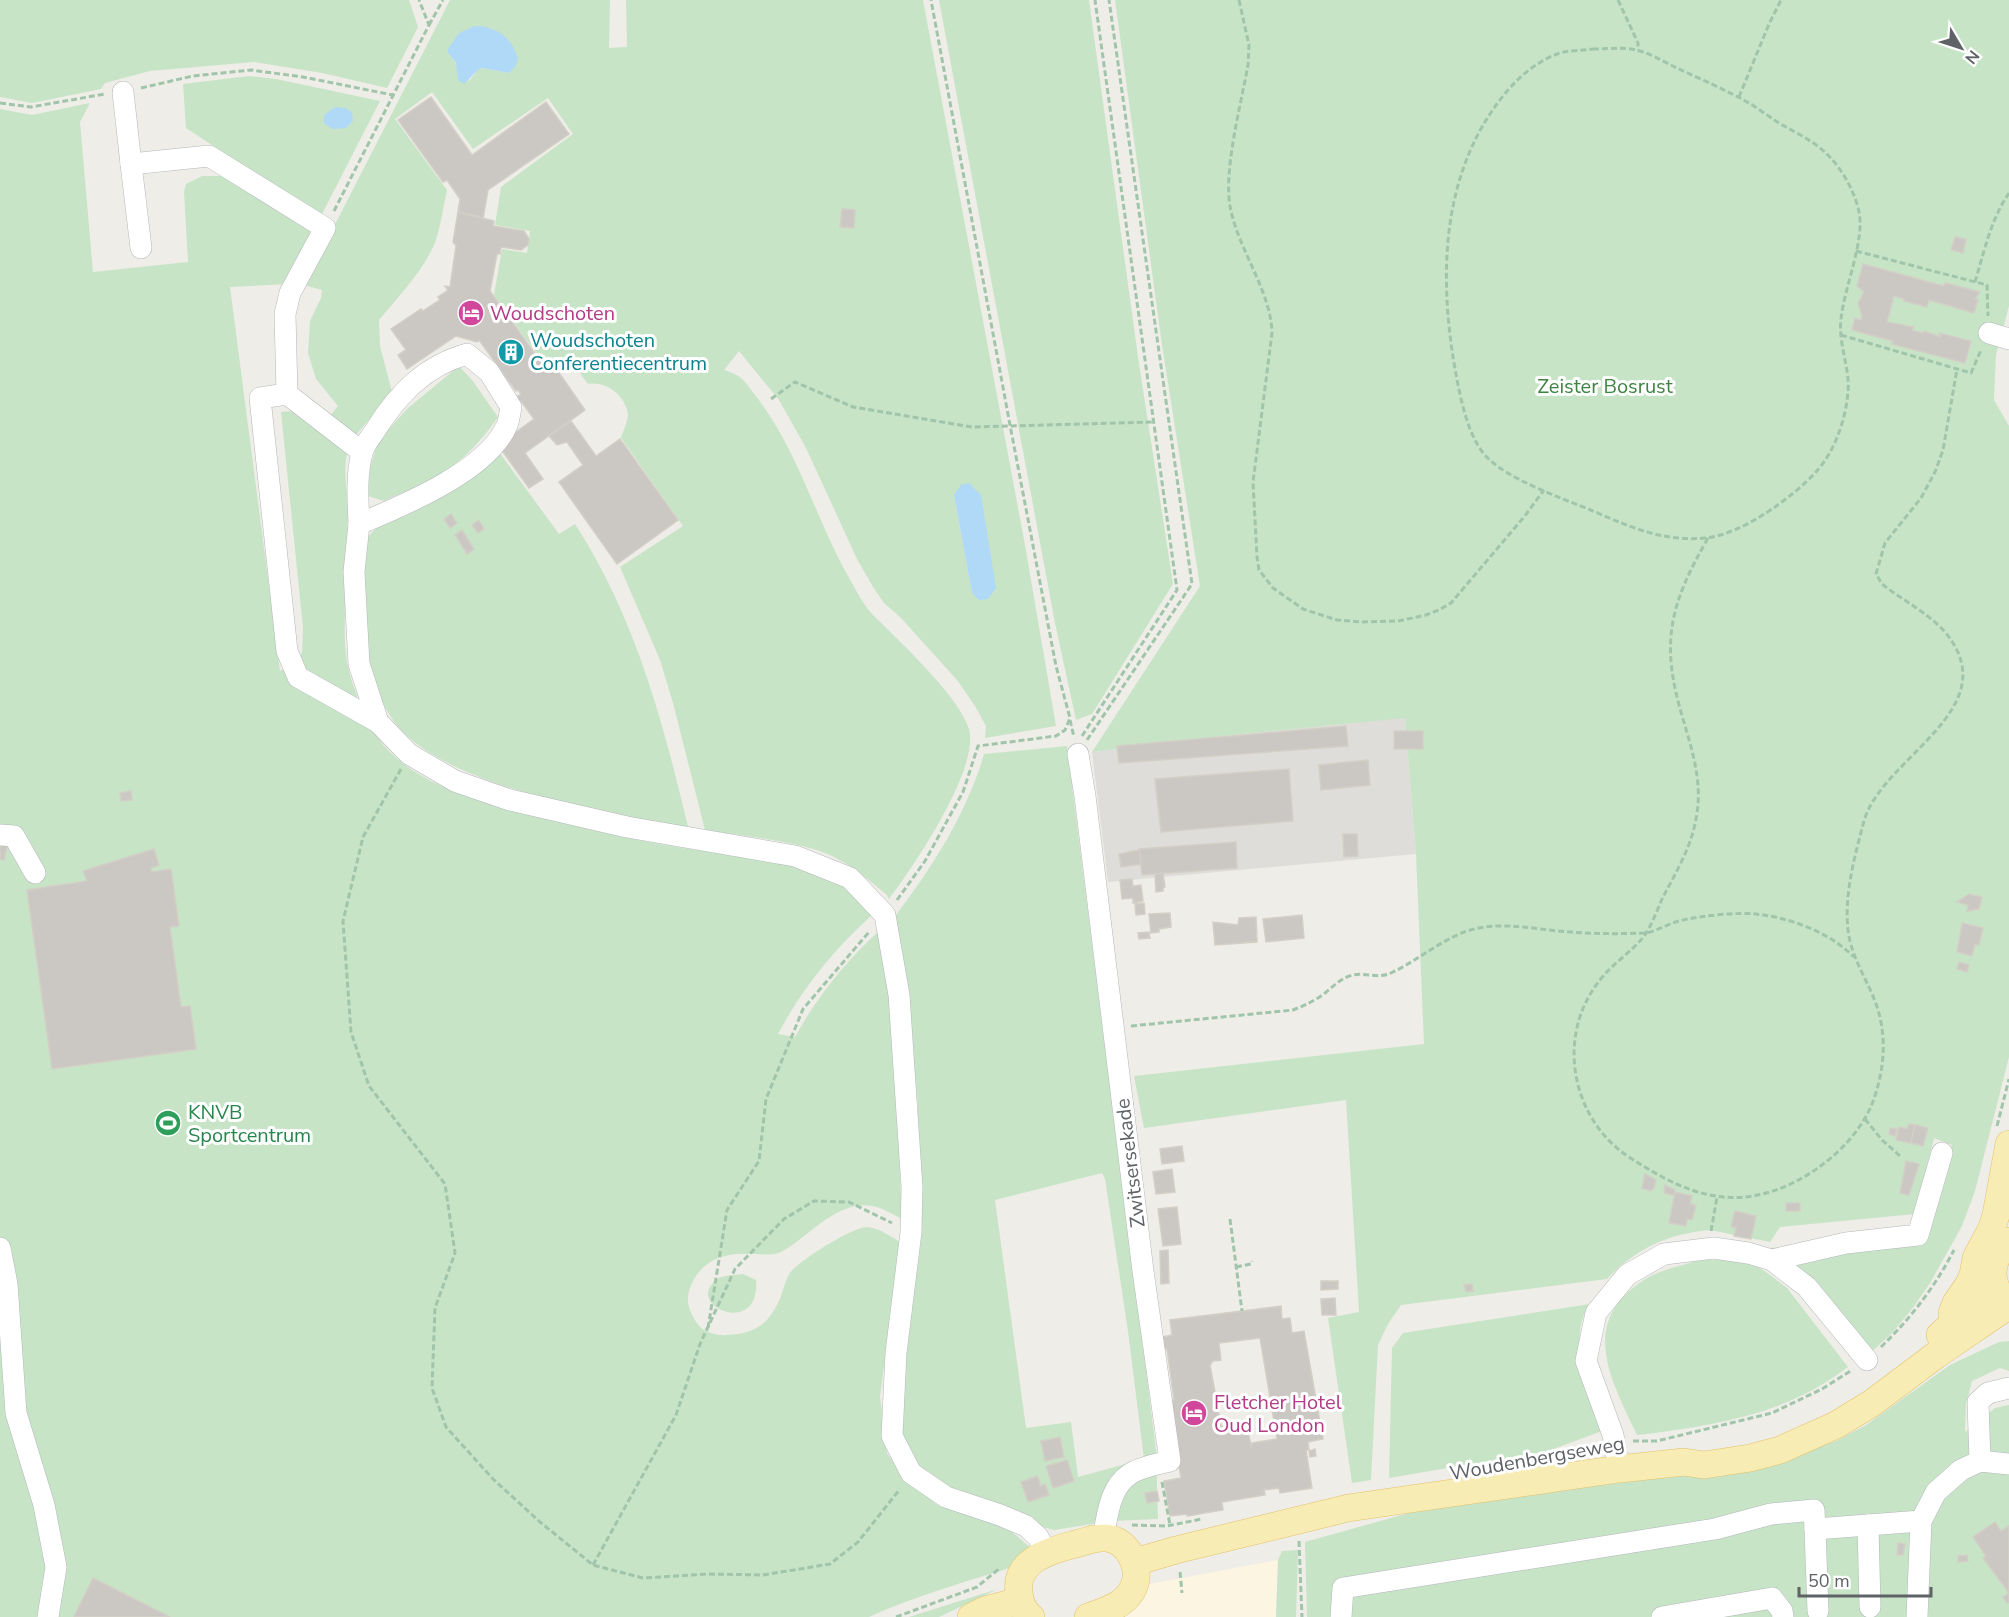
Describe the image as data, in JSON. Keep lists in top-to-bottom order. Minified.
{"streets":{"main road":["Woudenbergseweg"],"street":["Zwitsersekade"]},"parks":["Zeister Bosrust"],"places":{"hotel":["Woudschoten","Fletcher Hotel Oud London"],"building":["Woudschoten Conferentiecentrum"],"sports":["KNVB Sportcentrum"]},"scale_bar":"50 m","north":"bottom right"}
